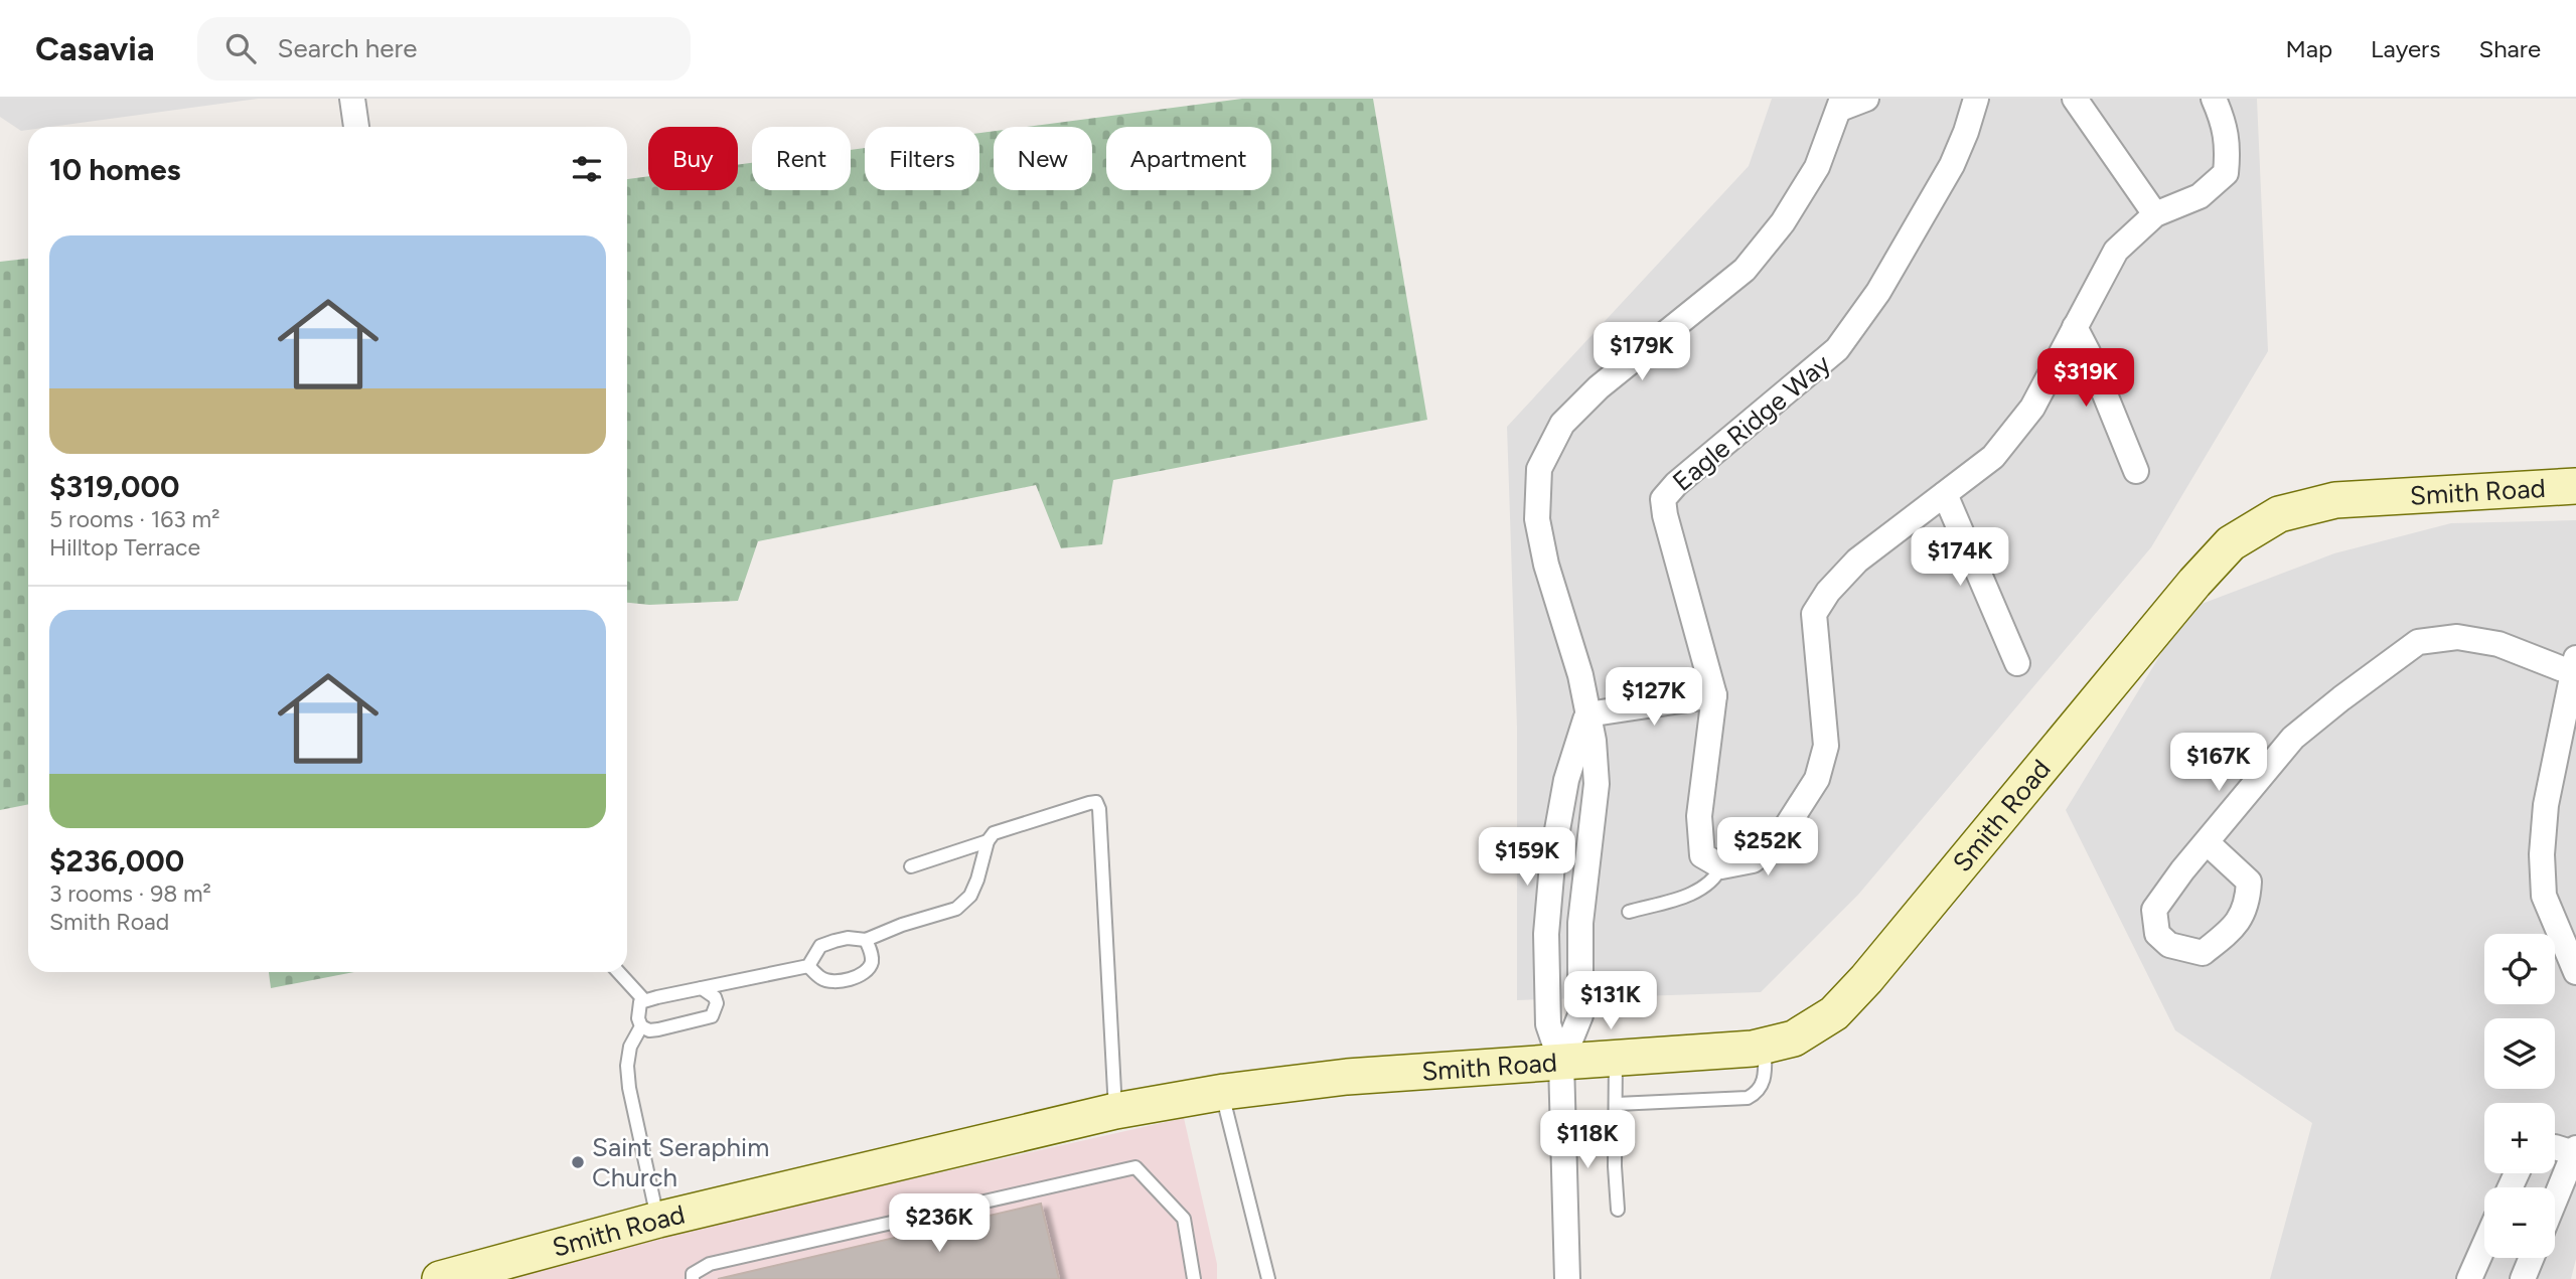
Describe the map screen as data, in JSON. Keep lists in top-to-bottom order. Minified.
{"streets":{"street":["Eagle Ridge Way","Smith Road"]},"places":["Saint Seraphim Church"],"page":{"header":"Casavia","search":"Search here","nav":["Map","Layers","Share"],"chip":["Buy","Rent","Filters","New","Apartment"],"heading":"10 homes","list":[{"name":"$319,000","note":"5 rooms · 163 m² · Hilltop Terrace"},{"name":"$236,000","note":"3 rooms · 98 m² · Smith Road"}],"price":["$179K","$319K","$174K","$127K","$167K","$252K","$159K","$131K","$118K","$236K"],"map_buttons":["+","−"]}}
